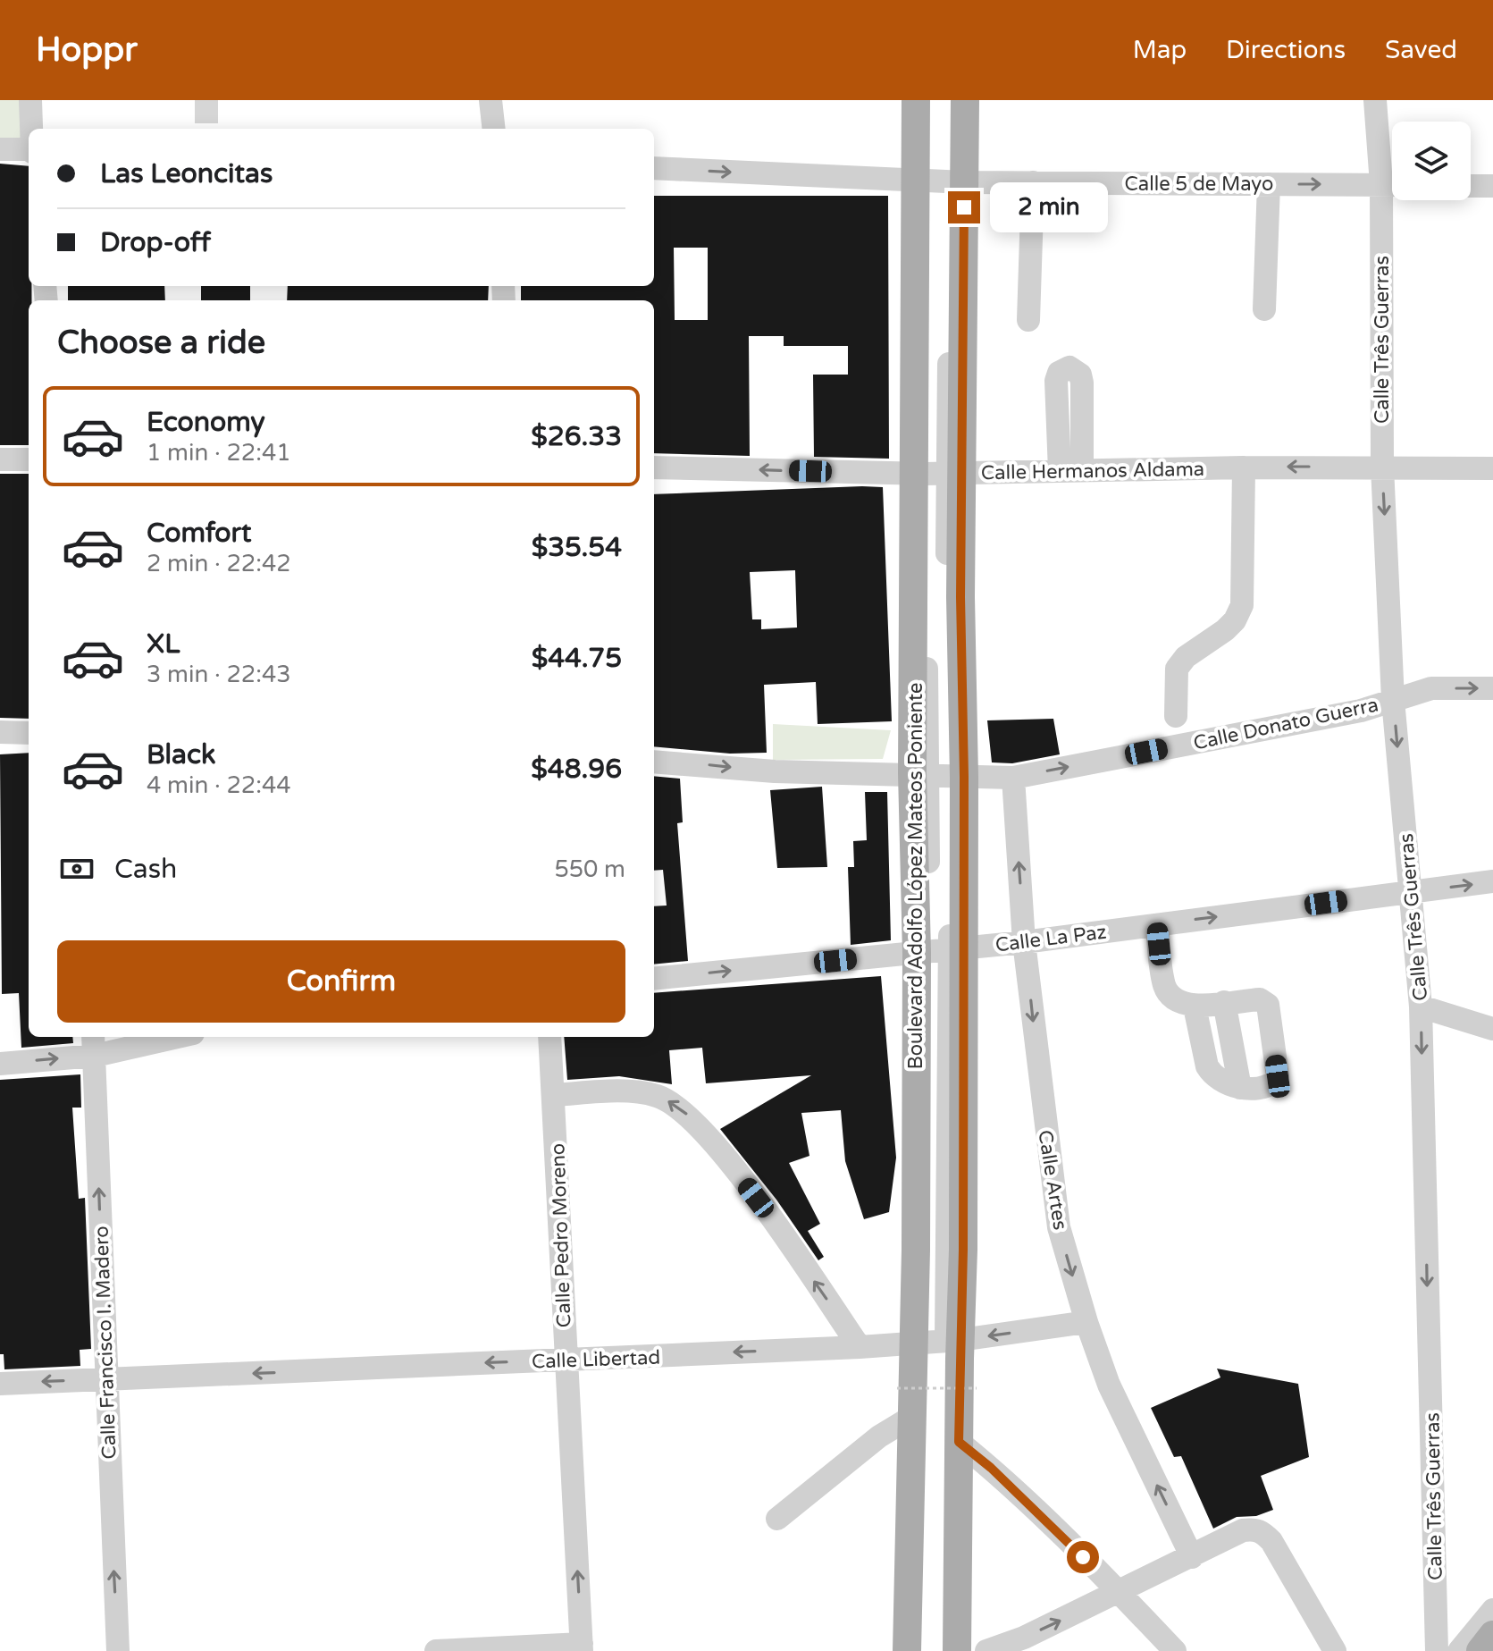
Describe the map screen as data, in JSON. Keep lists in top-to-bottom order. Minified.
{"streets":{"main road":["Boulevard Adolfo López Mateos Poniente"],"street":["Calle 5 de Mayo","Calle Três Guerras","Calle Hermanos Aldama","Calle Donato Guerra","Calle La Paz","Calle Artes","Calle Pedro Moreno","Calle Francisco I. Madero","Calle Libertad"]},"crossings":[["Calle 5 de Mayo","Calle Três Guerras"],["Calle 5 de Mayo","Boulevard Adolfo López Mateos Poniente"],["Calle Três Guerras","Calle Hermanos Aldama"],["Calle Três Guerras","Calle Donato Guerra"],["Calle Três Guerras","Calle La Paz"],["Calle Hermanos Aldama","Boulevard Adolfo López Mateos Poniente"],["Calle Donato Guerra","Boulevard Adolfo López Mateos Poniente"],["Calle Donato Guerra","Calle Artes"],["Boulevard Adolfo López Mateos Poniente","Calle La Paz"],["Boulevard Adolfo López Mateos Poniente","Calle Libertad"],["Calle La Paz","Calle Artes"],["Calle Artes","Calle Libertad"],["Calle Pedro Moreno","Calle Libertad"],["Calle Francisco I. Madero","Calle Libertad"]],"one_way":["Calle 5 de Mayo","Calle Três Guerras","Calle Hermanos Aldama","Calle Donato Guerra","Calle La Paz","Calle Pedro Moreno","Calle Francisco I. Madero","Calle Libertad"],"page":{"header":"Hoppr","nav":["Map","Directions","Saved"],"banner":["Las Leoncitas","Drop-off"],"bubble":"2 min","heading":"Choose a ride","list":[{"name":"Economy","note":"1 min · 22:41","value":"$26.33"},{"name":"Comfort","note":"2 min · 22:42","value":"$35.54"},{"name":"XL","note":"3 min · 22:43","value":"$44.75"},{"name":"Black","note":"4 min · 22:44","value":"$48.96"}],"pay":["Cash","550 m"],"buttons":"Confirm"}}
